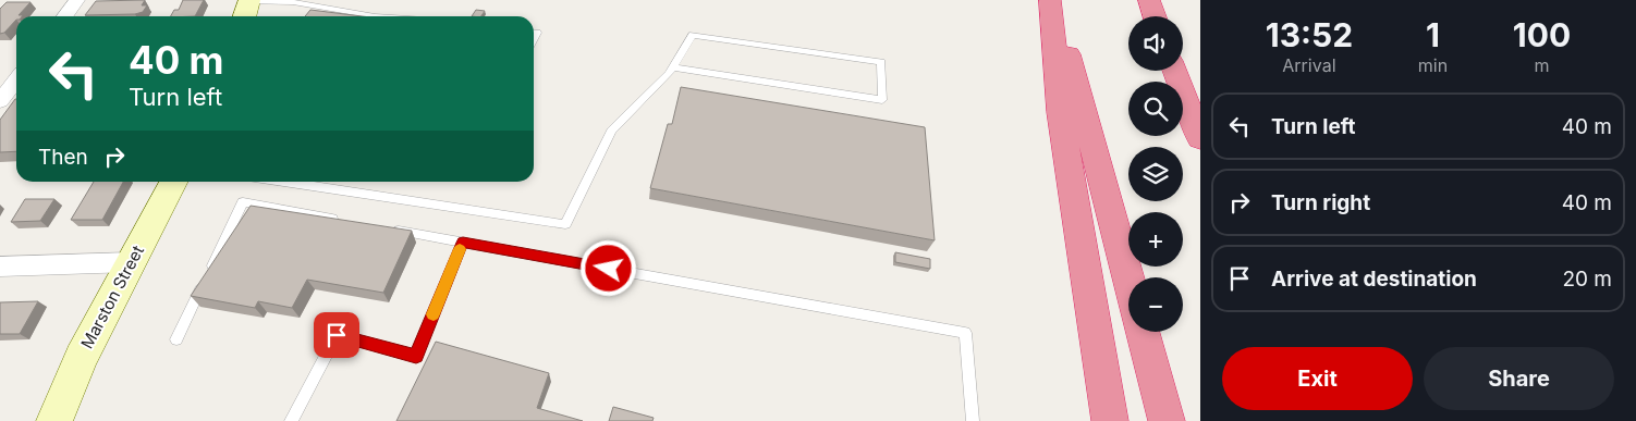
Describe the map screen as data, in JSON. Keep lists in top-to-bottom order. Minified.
{"streets":{"main road":["Marston Street"]},"page":{"eta":["13:52","Arrival","1","min","100","m"],"map_buttons":["+","−"],"turn":["40 m","Turn left"],"list":[{"name":"Turn left","value":"40 m"},{"name":"Turn right","value":"40 m"},{"name":"Arrive at destination","value":"20 m"}],"then":"Then","buttons":["Exit","Share"]}}
